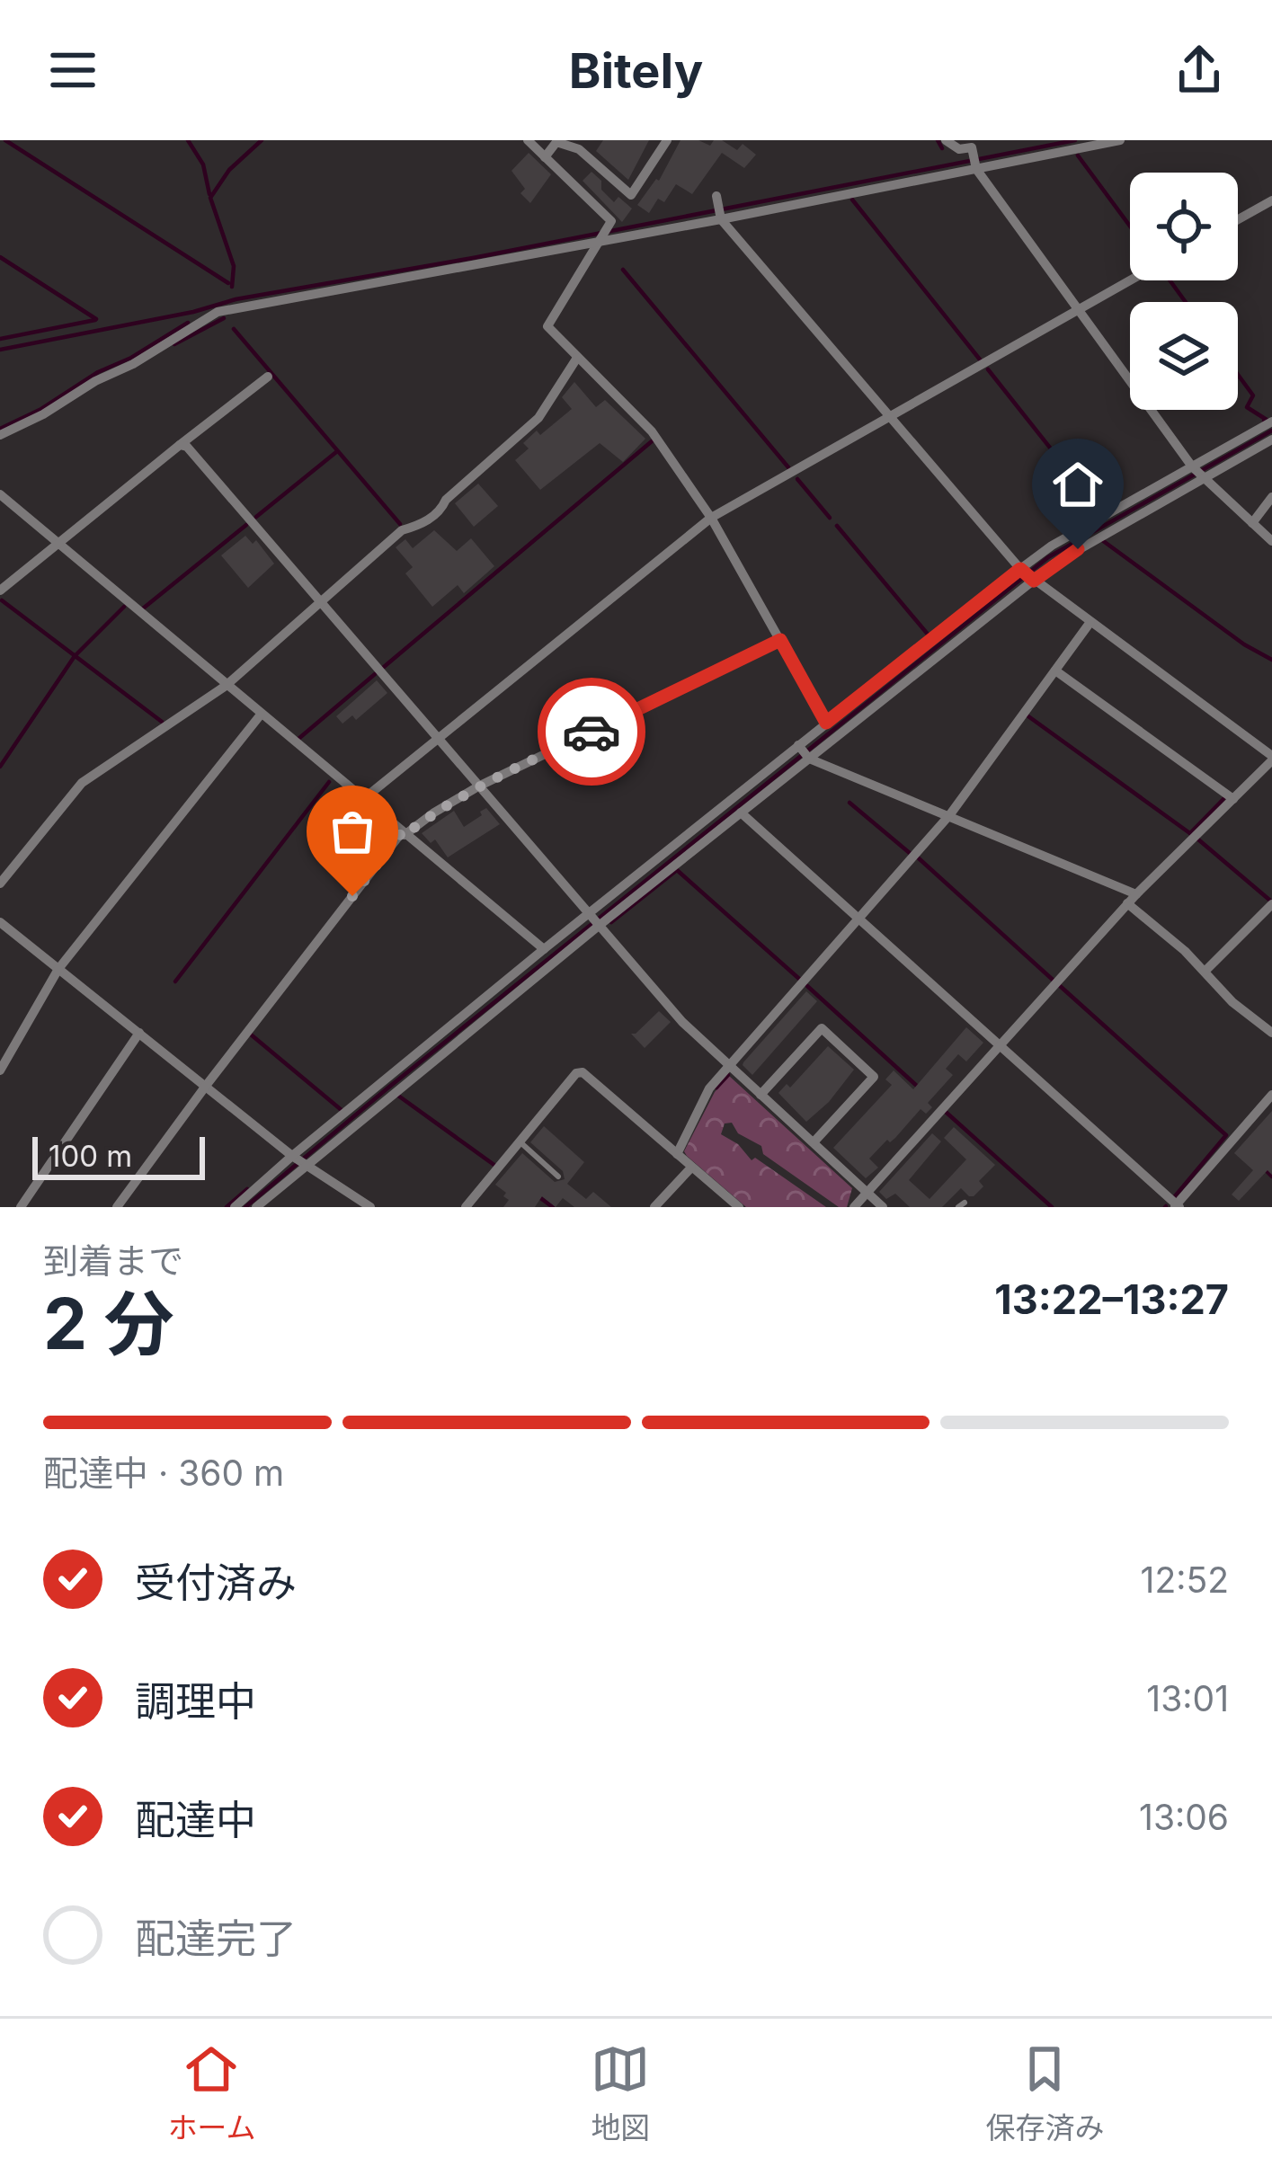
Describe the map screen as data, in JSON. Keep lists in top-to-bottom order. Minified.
{"scale_bar":"100 m","page":{"header":"Bitely","scale":"100 m","heading":["2 分","到着まで","13:22–13:27"],"bar":"配達中 · 360 m","list":[["受付済み","12:52"],["調理中","13:01"],["配達中","13:06"],"配達完了"],"tabs":["ホーム","地図","保存済み"]}}
